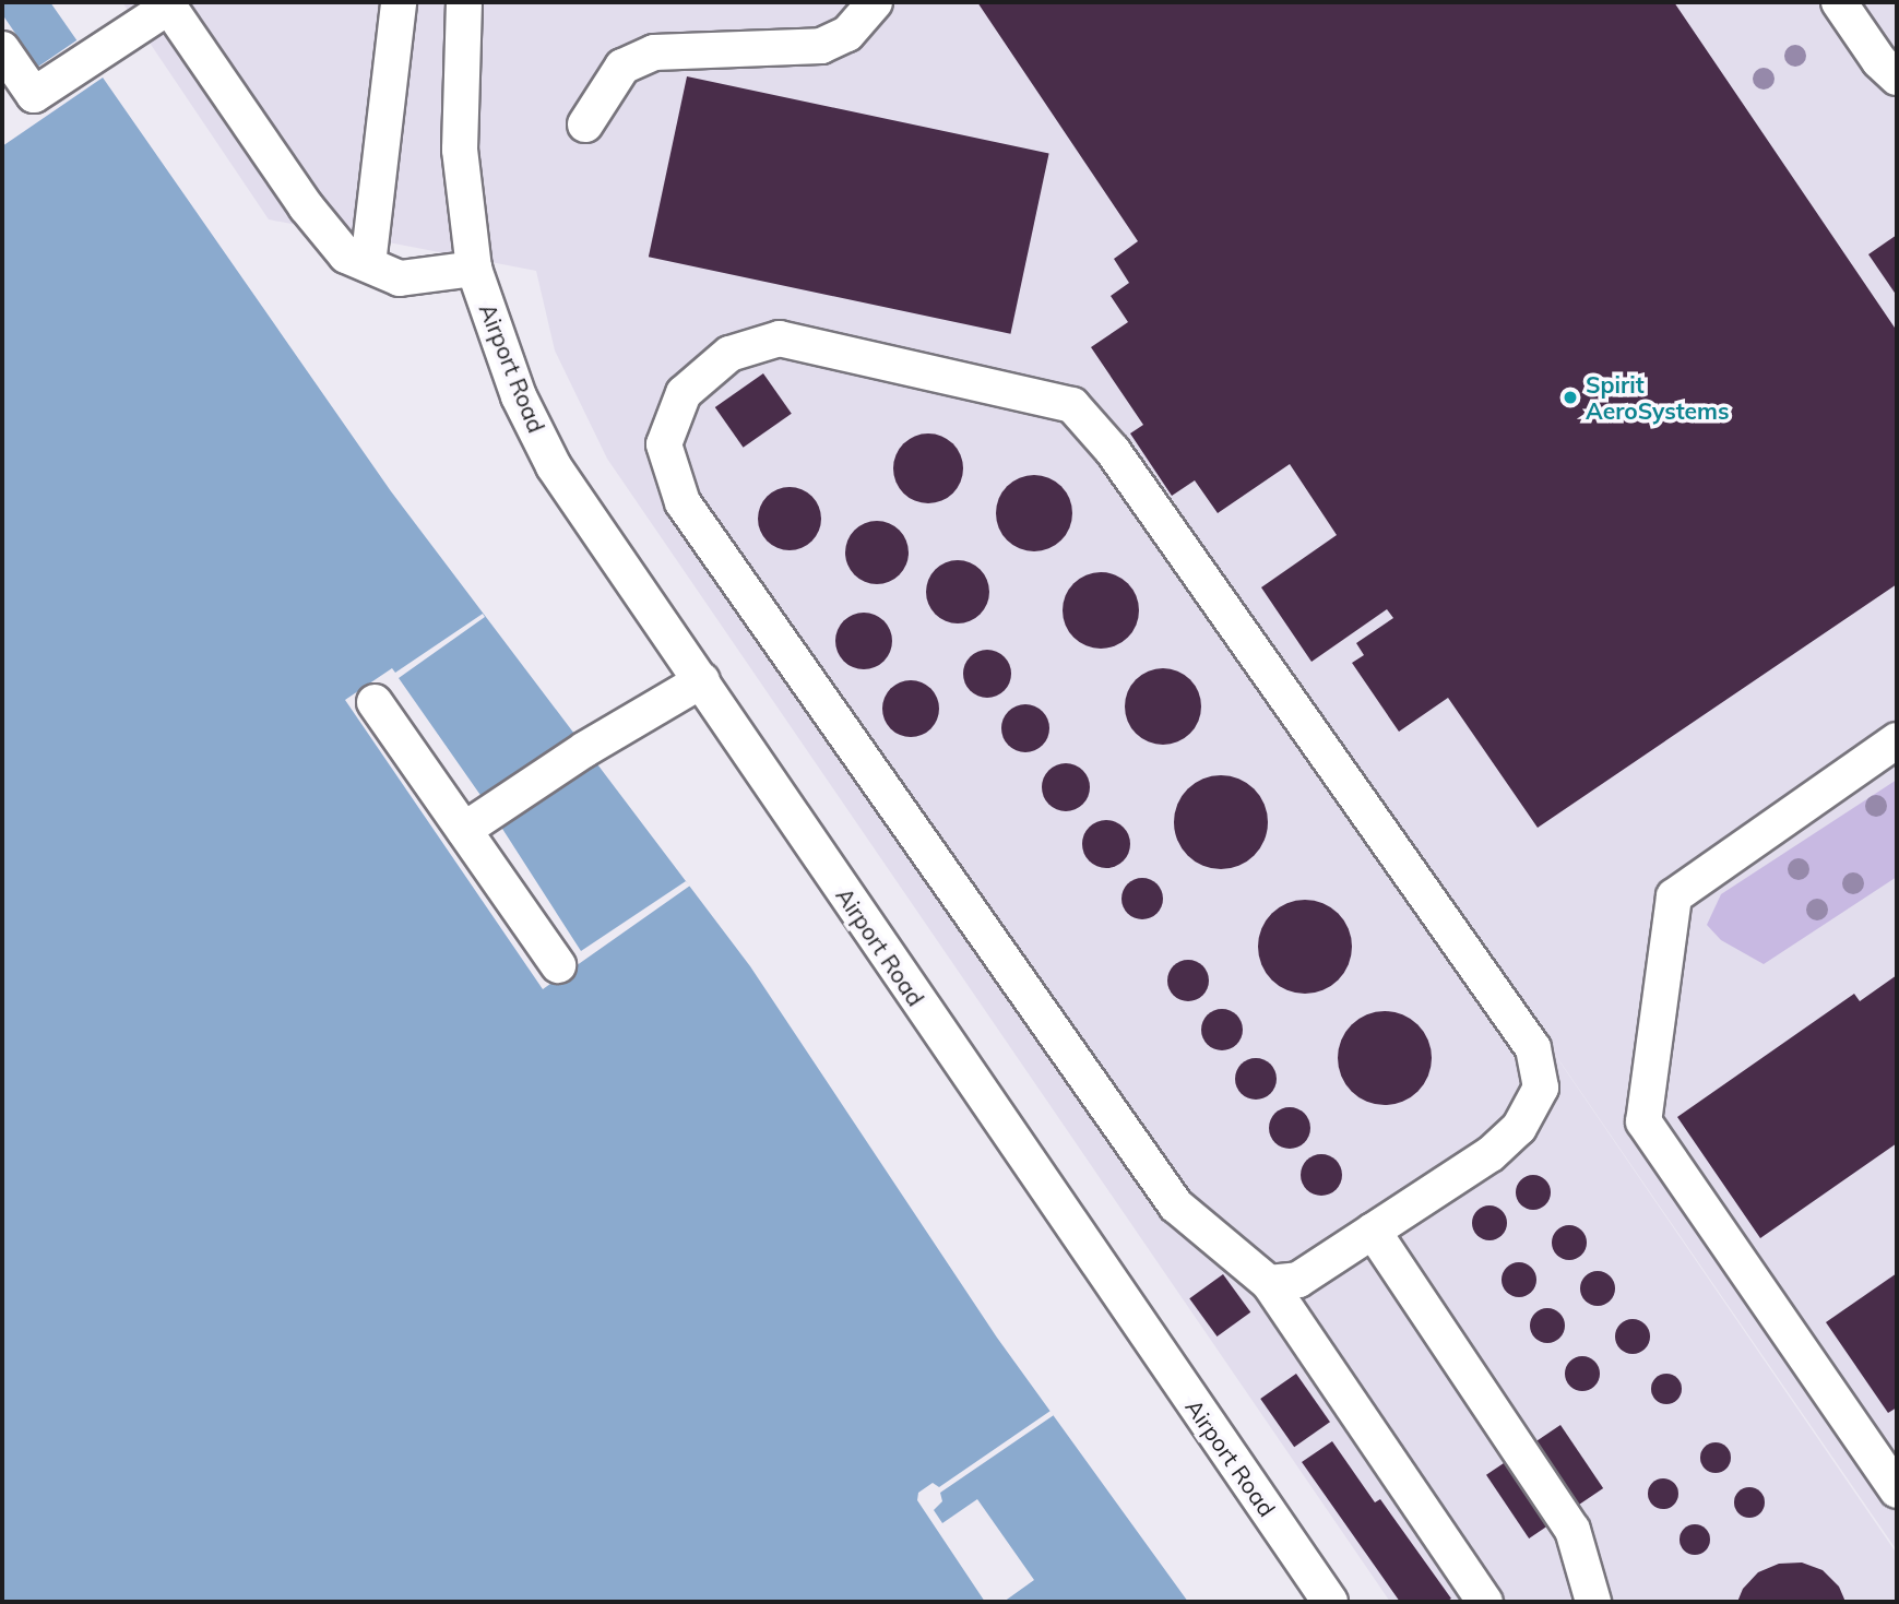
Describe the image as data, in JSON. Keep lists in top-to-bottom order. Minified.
{"streets":{"street":["Airport Road"]},"places":["Spirit AeroSystems"]}
